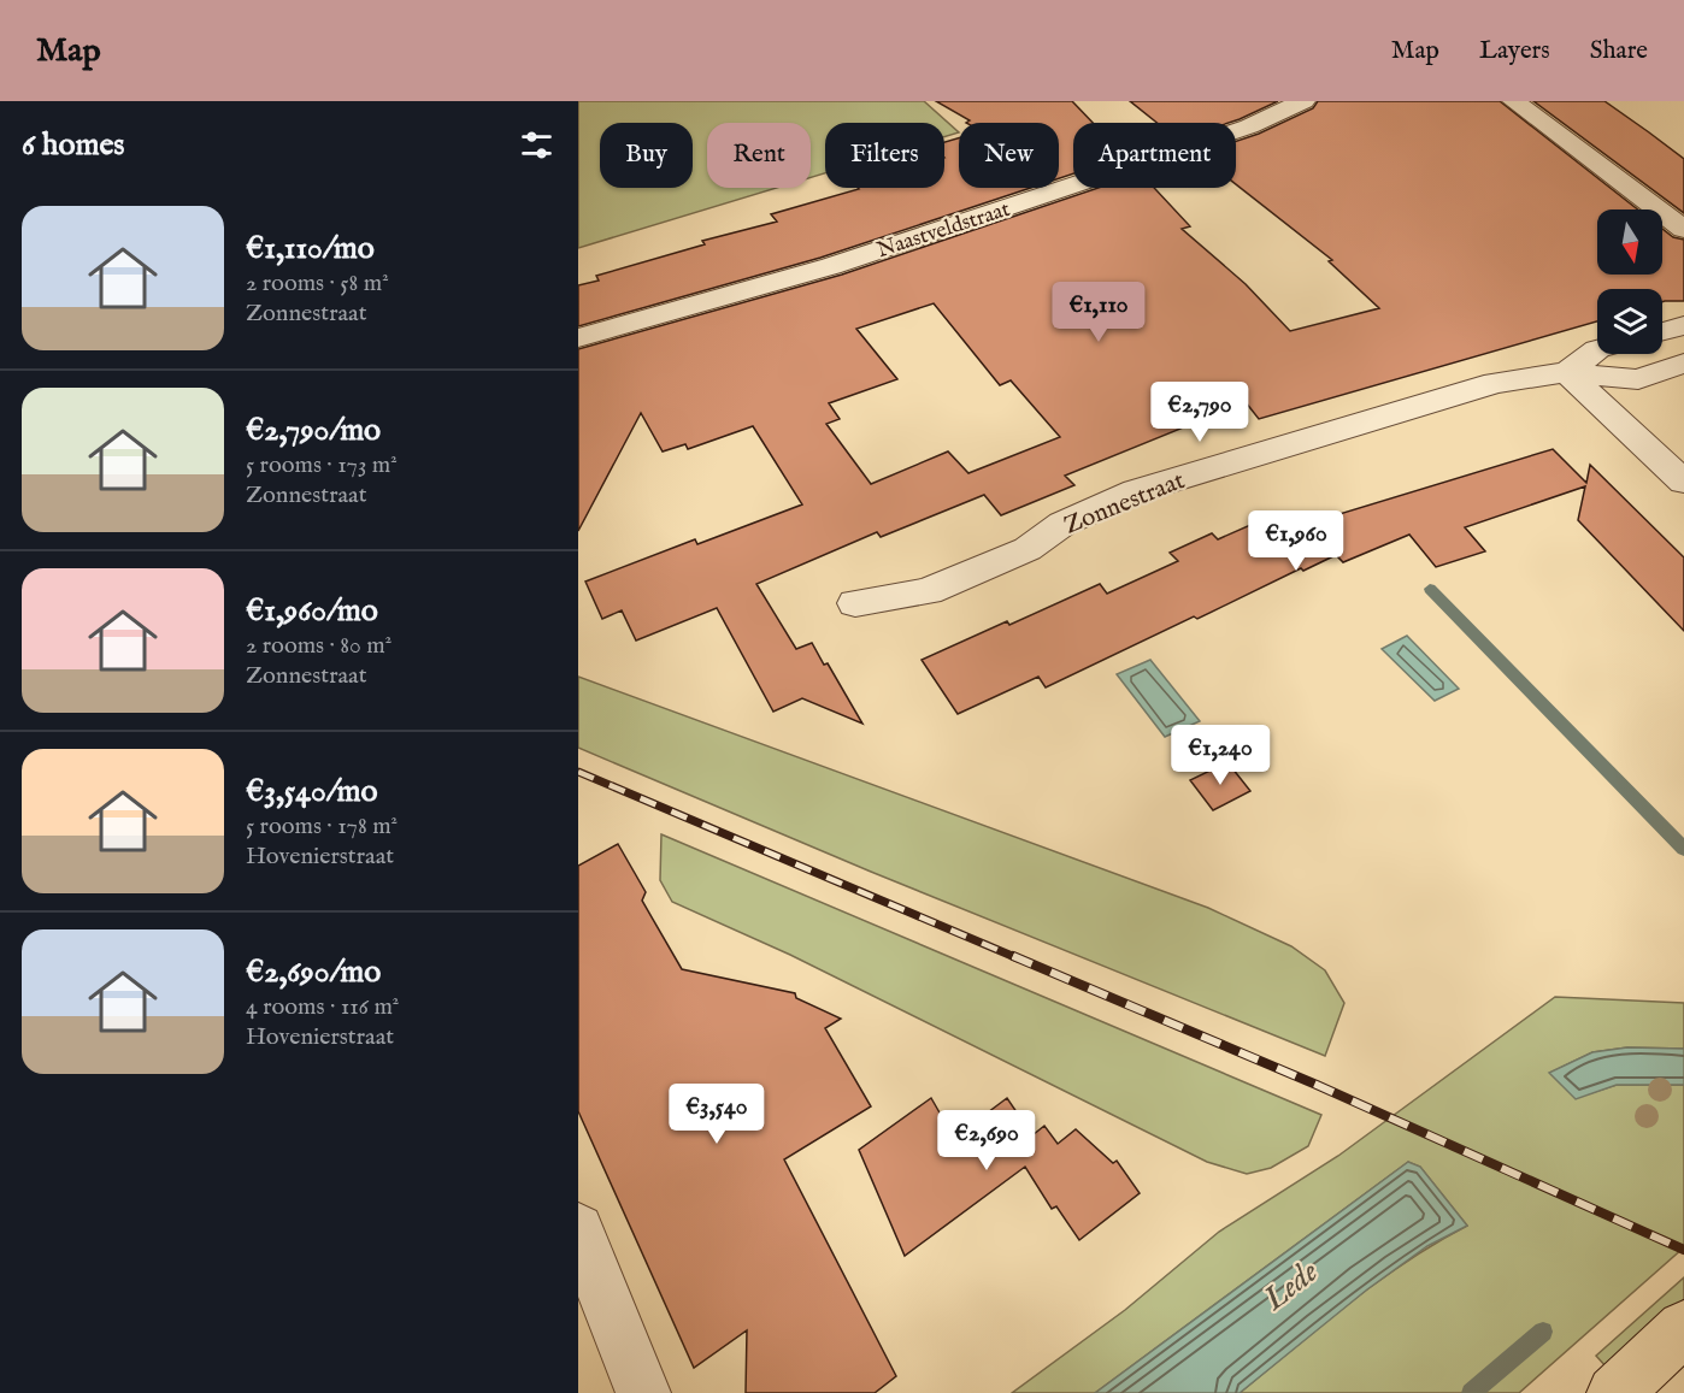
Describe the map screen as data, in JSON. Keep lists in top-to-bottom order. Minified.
{"streets":{"street":["Naastveldstraat","Zonnestraat"]},"water":["Lede"],"north":"bottom","page":{"header":"Map","nav":["Map","Layers","Share"],"heading":"6 homes","chip":["Buy","Rent","Filters","New","Apartment"],"list":[{"name":"€1,110/mo","note":"2 rooms · 58 m² · Zonnestraat"},{"name":"€2,790/mo","note":"5 rooms · 173 m² · Zonnestraat"},{"name":"€1,960/mo","note":"2 rooms · 80 m² · Zonnestraat"},{"name":"€3,540/mo","note":"5 rooms · 178 m² · Hovenierstraat"},{"name":"€2,690/mo","note":"4 rooms · 116 m² · Hovenierstraat"}],"price":["€1,110","€2,790","€1,960","€1,240","€3,540","€2,690"]}}
